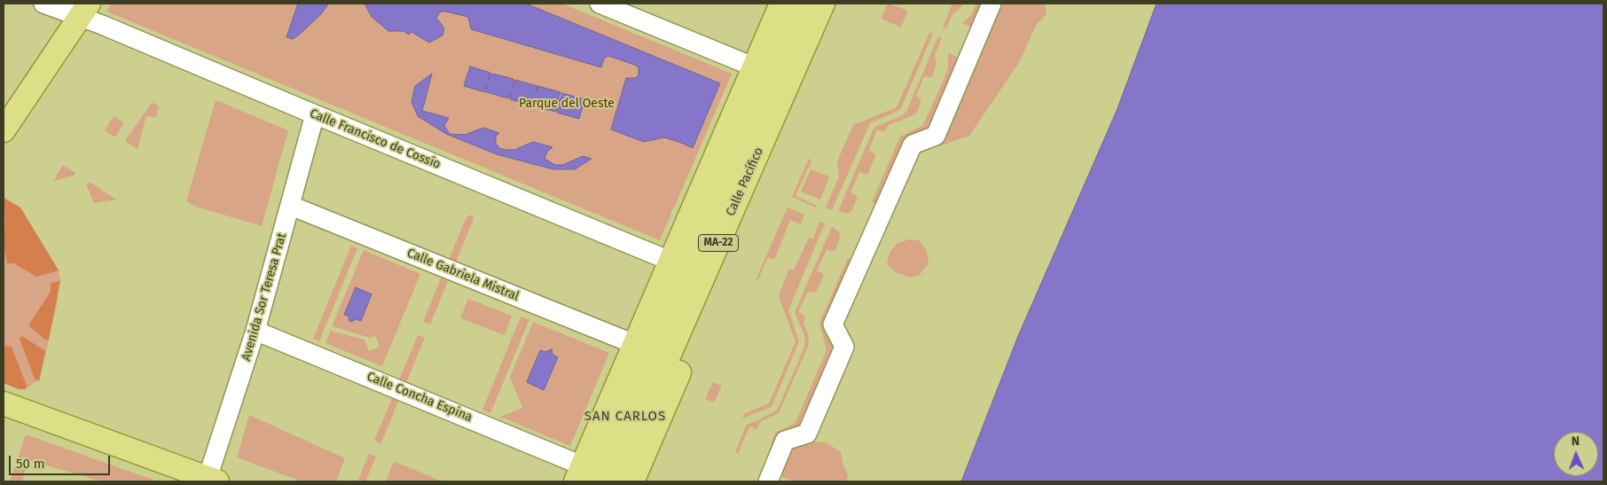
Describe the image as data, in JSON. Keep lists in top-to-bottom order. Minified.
{"streets":{"main road":["Calle Pacífico","MA-22"],"street":["Calle Francisco de Cossío","Calle Gabriela Mistral","Avenida Sor Teresa Prat","Calle Concha Espina"]},"crossings":[["Calle Francisco de Cossío","Avenida Sor Teresa Prat"],["Calle Pacífico","Calle Concha Espina"],["Calle Gabriela Mistral","Avenida Sor Teresa Prat"],["Avenida Sor Teresa Prat","Calle Concha Espina"]],"districts":["SAN CARLOS"],"parks":["Parque del Oeste"],"scale_bar":"50 m","north":"top"}
